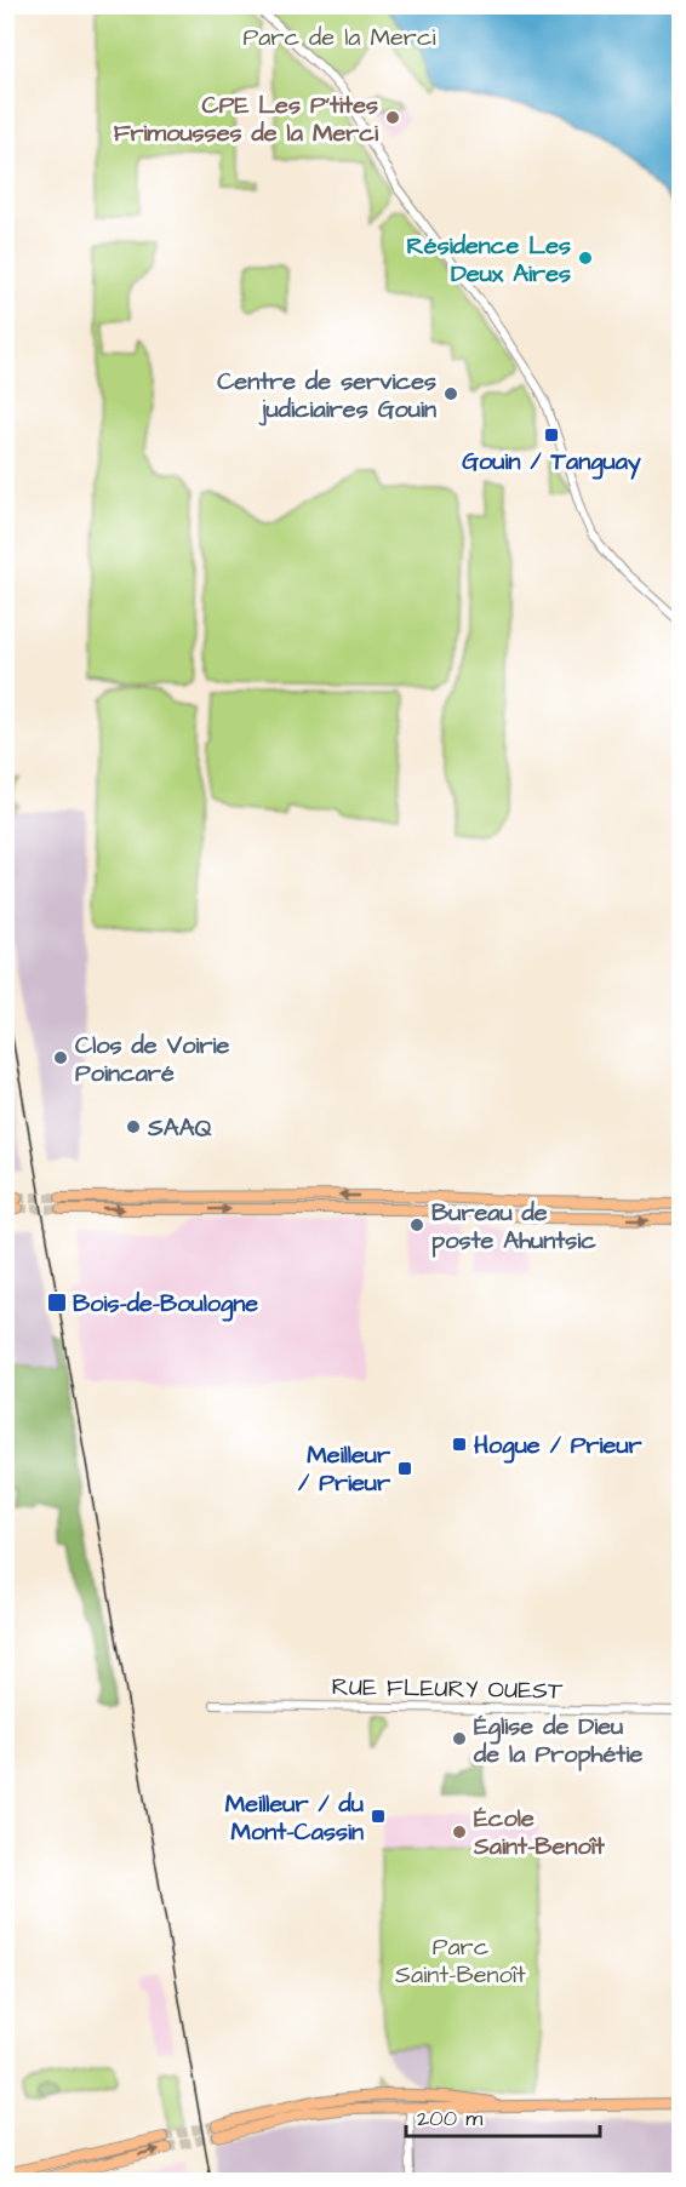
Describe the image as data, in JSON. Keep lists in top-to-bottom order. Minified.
{"streets":{"street":["RUE FLEURY OUEST"]},"parks":["Parc de la Merci","Parc Saint-Benoît"],"places":{"other":["CPE Les P'tites Frimousses de la Merci","Résidence Les Deux Aires","Centre de services judiciaires Gouin","Clos de Voirie Poincaré","SAAQ","Bureau de poste Ahuntsic","Église de Dieu de la Prophétie","École Saint-Benoît"],"transit":["Gouin / Tanguay","Bois-de-Boulogne","Hogue / Prieur","Meilleur / Prieur","Meilleur / du Mont-Cassin"]},"scale_bar":"200 m"}
